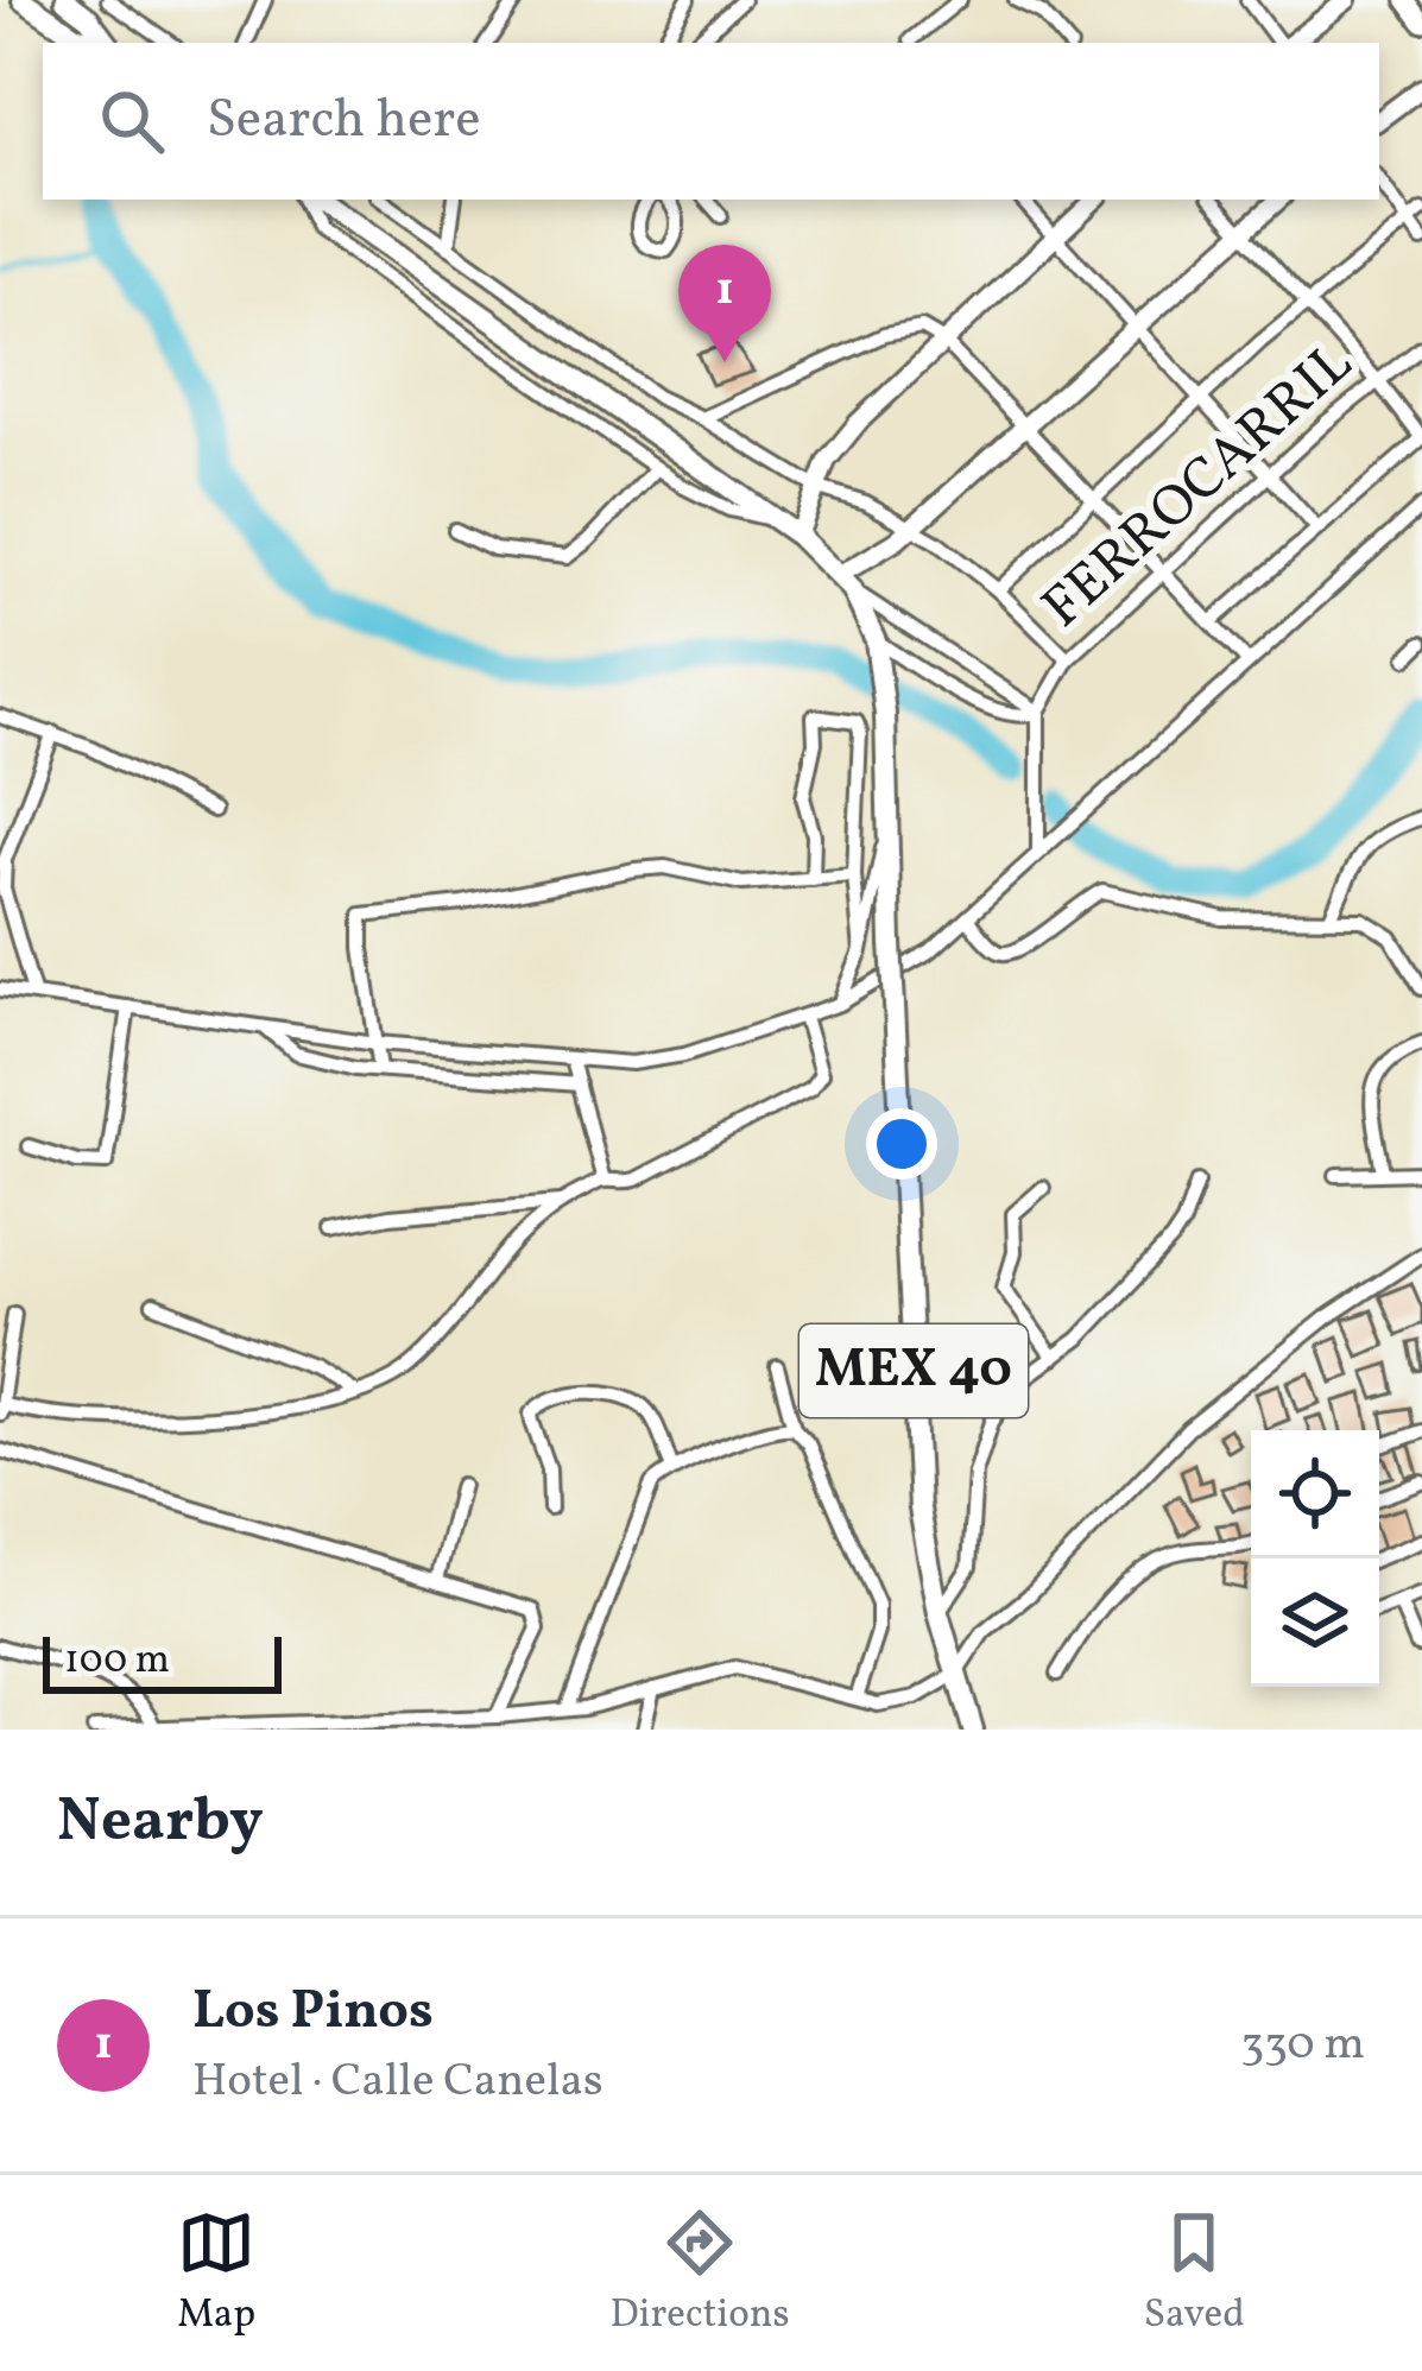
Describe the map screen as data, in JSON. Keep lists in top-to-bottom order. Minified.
{"streets":{"main road":["MEX 40"],"street":["FERROCARRIL"]},"scale_bar":"100 m","page":{"search":"Search here","pins":"1","scale":"100 m","heading":"Nearby","list":[{"mark":"1","name":"Los Pinos","note":"Hotel · Calle Canelas","value":"330 m"}],"nav":["Map","Directions","Saved"]}}
